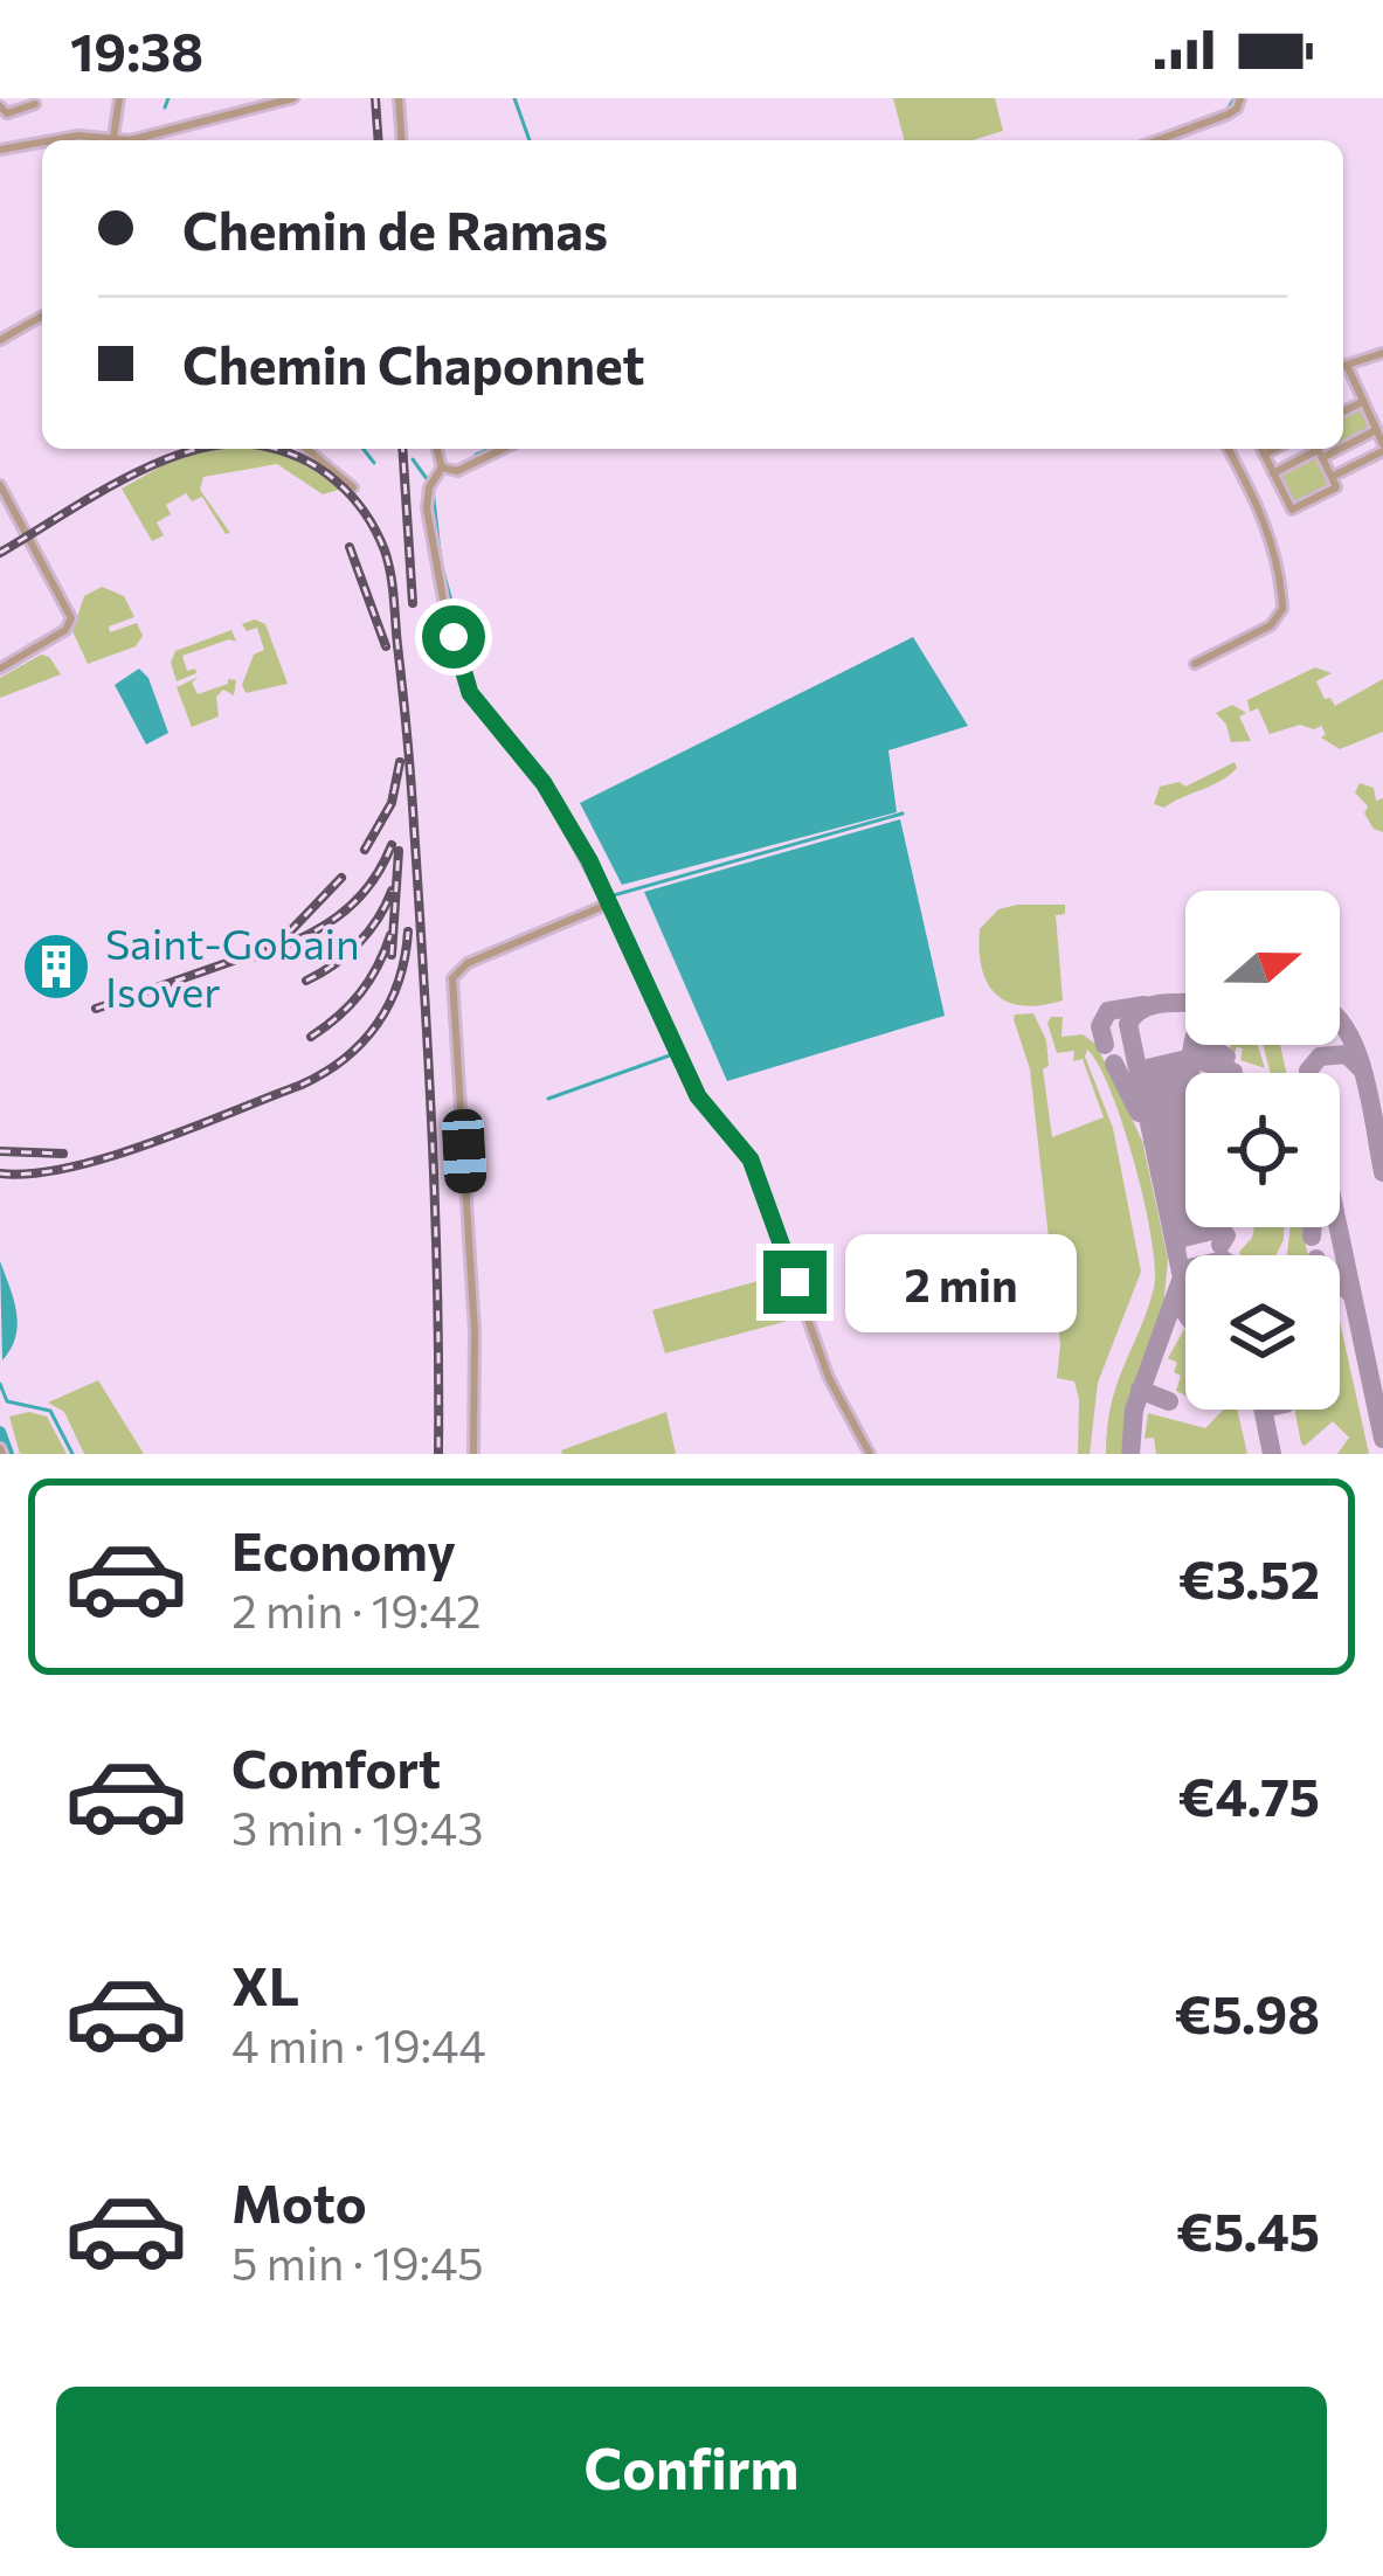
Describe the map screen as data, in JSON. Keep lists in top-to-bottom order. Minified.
{"places":{"building":["Saint-Gobain Isover"]},"north":"right","page":{"status":"19:38","banner":["Chemin de Ramas","Chemin Chaponnet"],"bubble":"2 min","list":[{"name":"Economy","note":"2 min · 19:42","value":"€3.52"},{"name":"Comfort","note":"3 min · 19:43","value":"€4.75"},{"name":"XL","note":"4 min · 19:44","value":"€5.98"},{"name":"Moto","note":"5 min · 19:45","value":"€5.45"}],"buttons":"Confirm"}}
